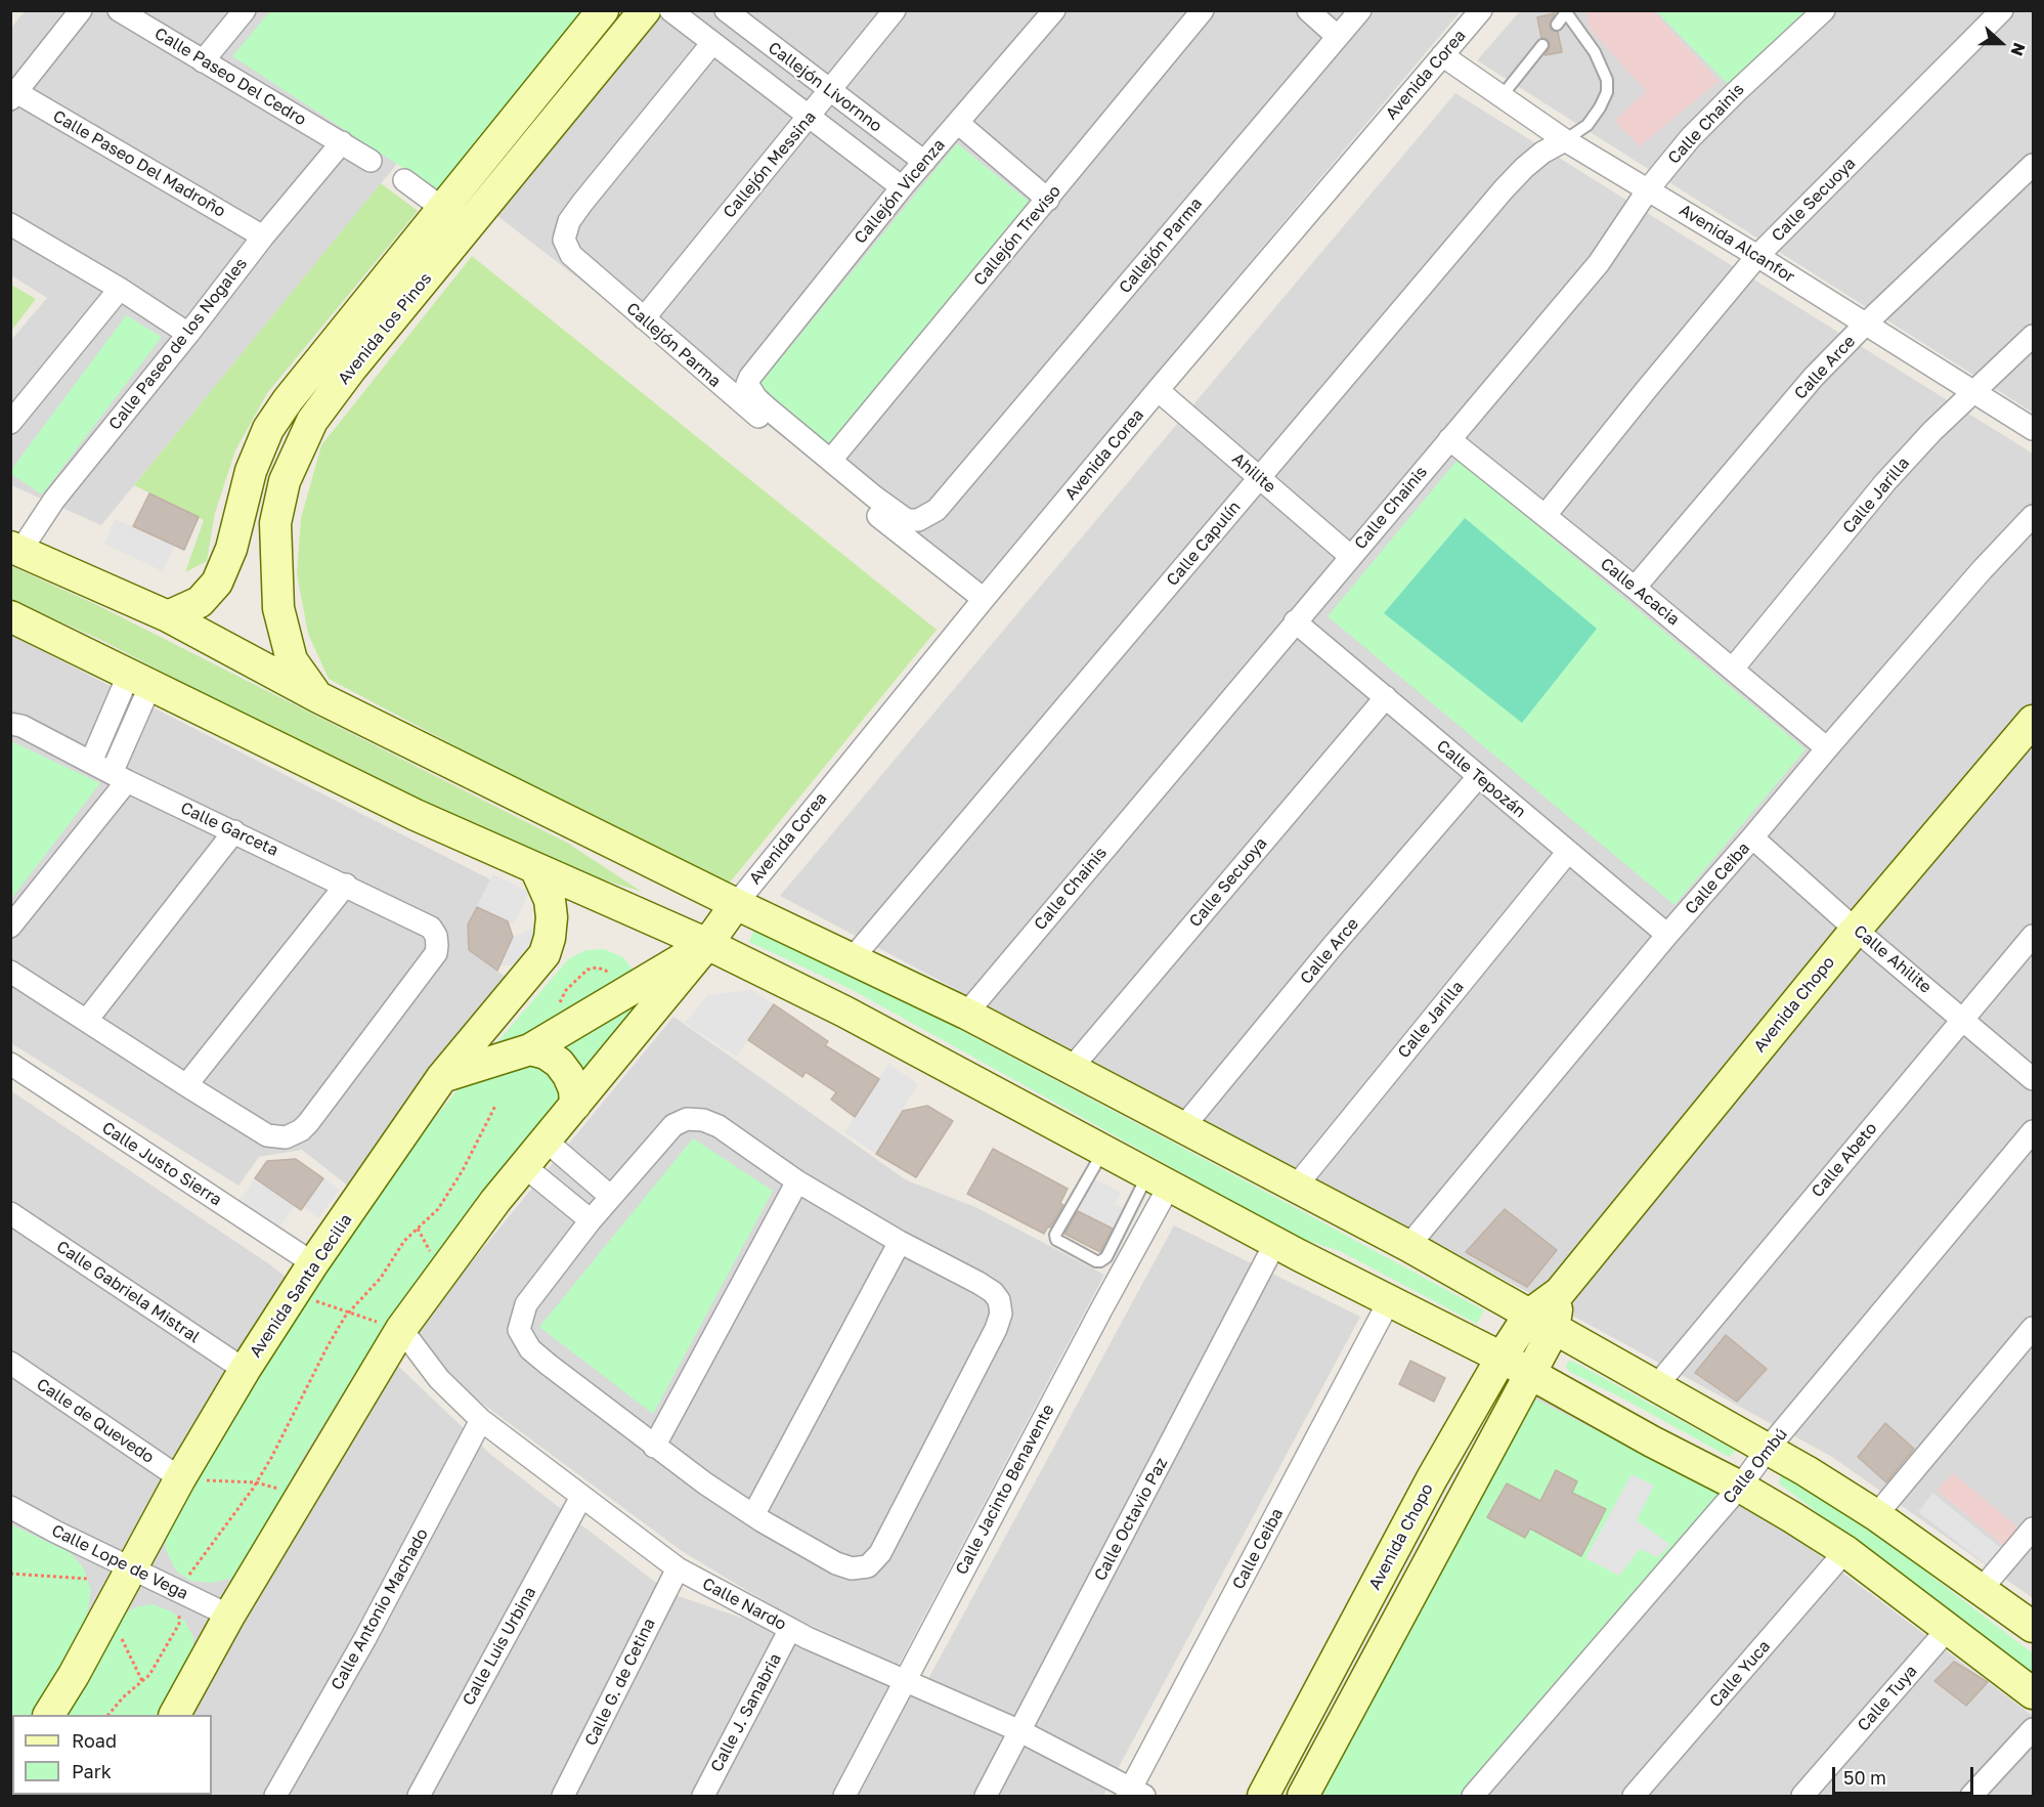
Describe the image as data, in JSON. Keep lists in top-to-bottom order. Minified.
{"streets":{"street":["Avenida Corea","Calle Paseo Del Cedro","Callejón Livornno","Calle Chainis","Calle Paseo Del Madroño","Callejón Messina","Callejón Vicenza","Calle Secuoya","Callejón Treviso","Avenida Alcanfor","Callejón Parma","Avenida los Pinos","Calle Paseo de los Nogales","Calle Arce","Ahilite","Calle Jarilla","Calle Capulín","Calle Acacia","Calle Tepozán","Calle Garceta","Calle Ceiba","Calle Ahilite","Avenida Chopo","Calle Abeto","Calle Justo Sierra","Avenida Santa Cecilia","Calle Gabriela Mistral","Calle de Quevedo","Calle Ombú","Calle Jacinto Benavente","Calle Octavio Paz","Calle Lope de Vega","Calle Nardo","Calle Antonio Machado","Calle Luis Urbina","Calle Yuca","Calle G. de Cetina","Calle Tuya","Calle J. Sanabria"]},"crossings":[["Avenida Corea","Avenida Alcanfor"],["Avenida Corea","Callejón Parma"],["Avenida Corea","Ahilite"],["Calle Paseo Del Cedro","Calle Paseo de los Nogales"],["Callejón Livornno","Callejón Messina"],["Callejón Livornno","Callejón Vicenza"],["Callejón Livornno","Callejón Parma"],["Calle Chainis","Avenida Alcanfor"],["Calle Chainis","Ahilite"],["Calle Chainis","Calle Acacia"],["Calle Chainis","Calle Tepozán"],["Calle Paseo Del Madroño","Calle Paseo de los Nogales"],["Callejón Messina","Callejón Parma"],["Callejón Vicenza","Callejón Treviso"],["Callejón Vicenza","Callejón Parma"],["Calle Secuoya","Avenida Alcanfor"],["Calle Secuoya","Calle Acacia"],["Calle Secuoya","Calle Tepozán"],["Callejón Treviso","Callejón Parma"],["Avenida Alcanfor","Calle Arce"],["Avenida Alcanfor","Calle Jarilla"],["Avenida Alcanfor","Calle Capulín"],["Calle Arce","Calle Acacia"],["Calle Arce","Calle Tepozán"],["Ahilite","Calle Capulín"],["Calle Jarilla","Calle Acacia"],["Calle Jarilla","Calle Tepozán"],["Calle Acacia","Calle Ceiba"],["Calle Tepozán","Calle Ceiba"],["Calle Ceiba","Calle Ahilite"],["Calle Ceiba","Calle Nardo"],["Calle Ahilite","Avenida Chopo"],["Calle Ahilite","Calle Abeto"],["Calle Justo Sierra","Avenida Santa Cecilia"],["Avenida Santa Cecilia","Calle Gabriela Mistral"],["Avenida Santa Cecilia","Calle de Quevedo"],["Avenida Santa Cecilia","Calle Lope de Vega"],["Calle Jacinto Benavente","Calle Nardo"],["Calle Octavio Paz","Calle Nardo"],["Calle Nardo","Calle Antonio Machado"],["Calle Nardo","Calle Luis Urbina"],["Calle Nardo","Calle G. de Cetina"],["Calle Nardo","Calle J. Sanabria"]],"legend":["Road","Park"],"scale_bar":"50 m","north":"right"}
